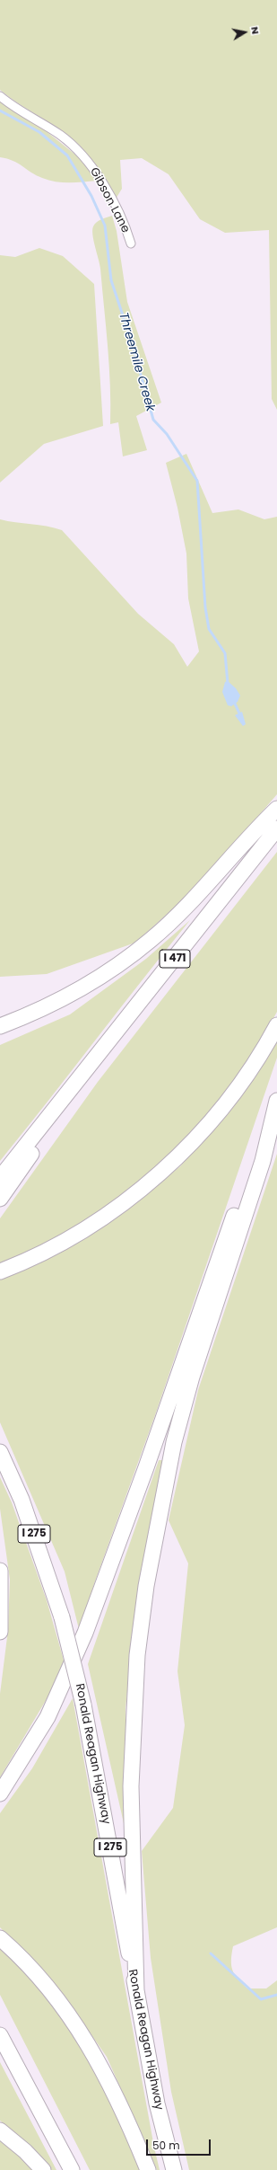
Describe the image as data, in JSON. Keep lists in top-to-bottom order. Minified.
{"streets":{"highway":["I 471","I 275","Ronald Reagan Highway"],"street":["Gibson Lane"]},"water":["Threemile Creek"],"scale_bar":"50 m","north":"right"}
